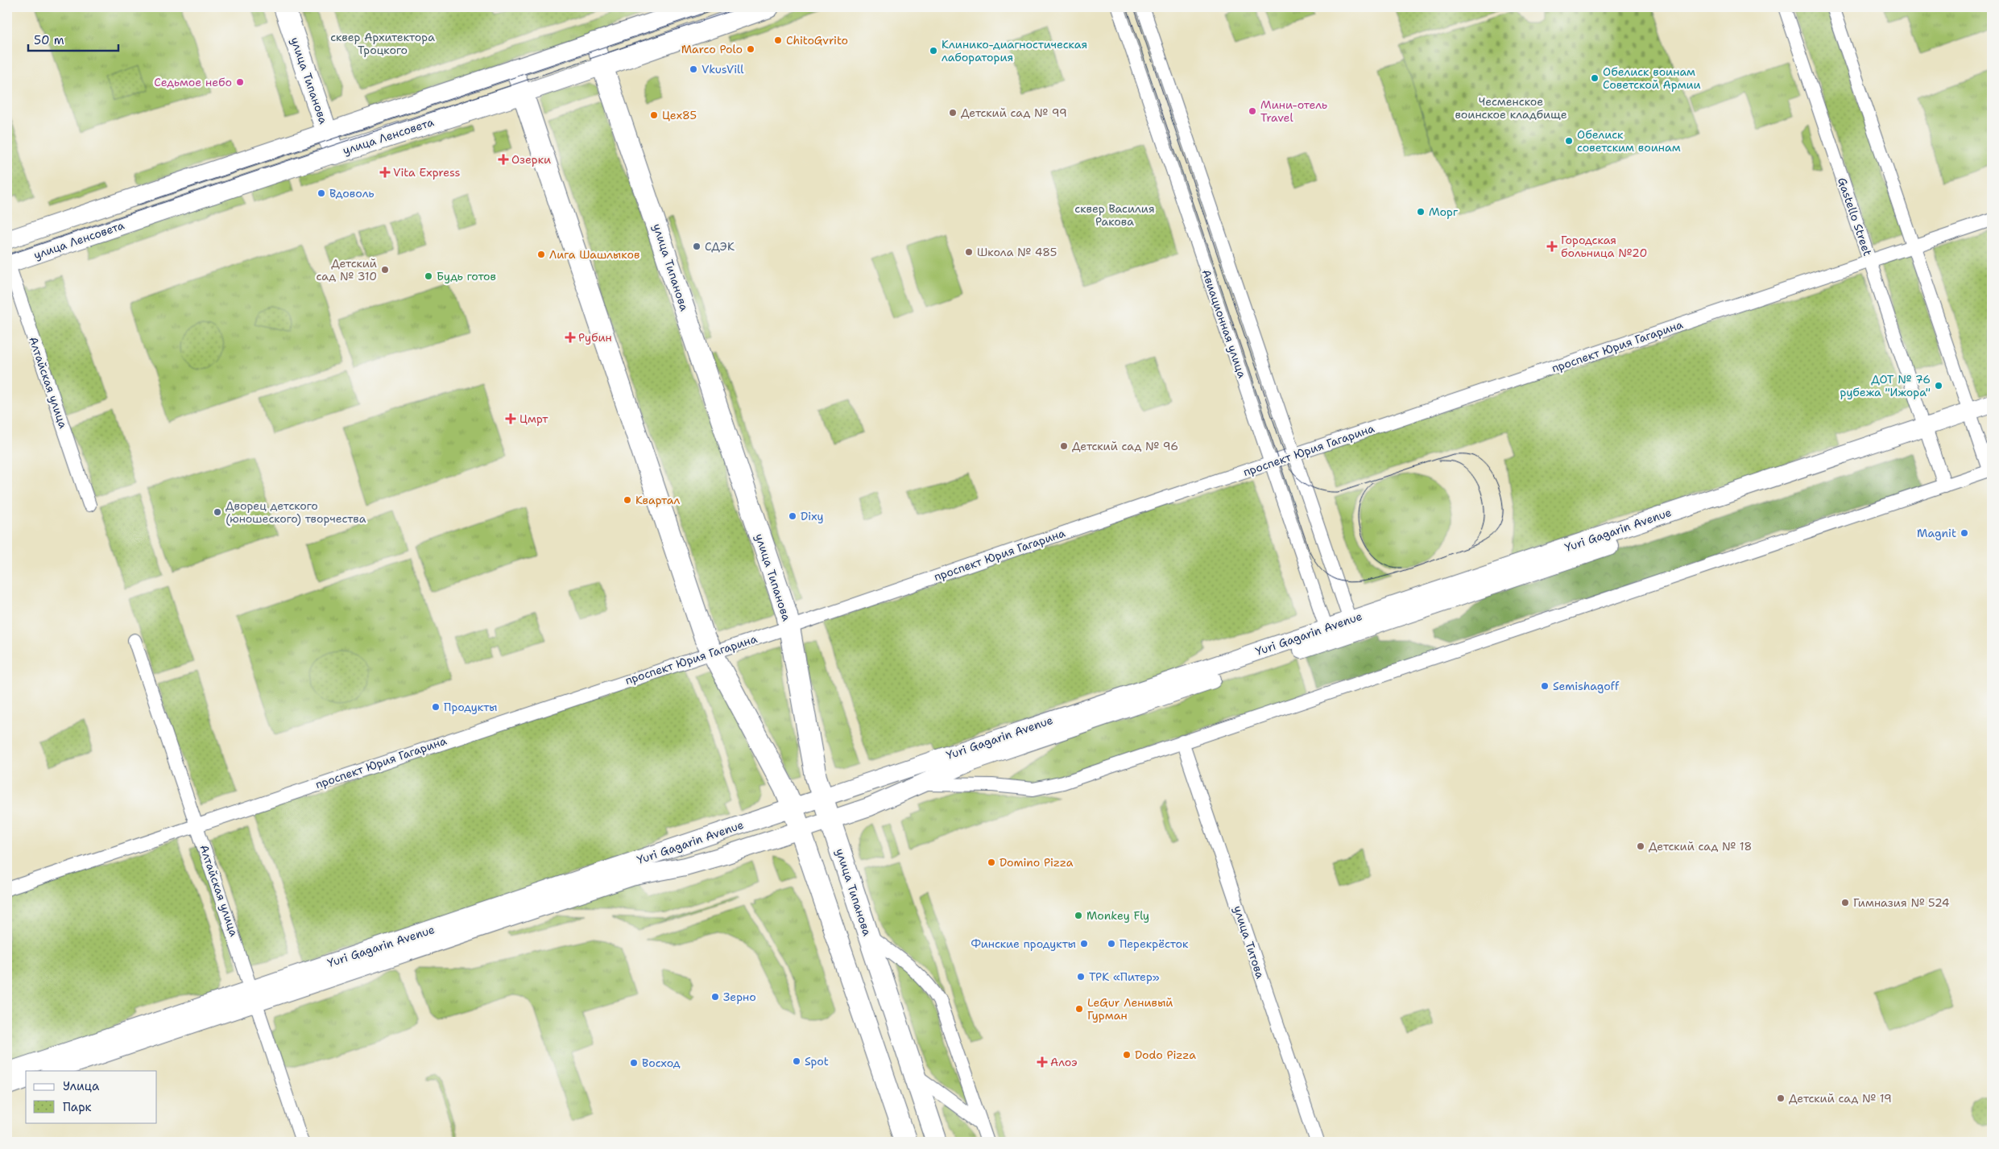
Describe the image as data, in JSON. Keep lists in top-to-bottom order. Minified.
{"streets":{"main road":["улица Типанова","улица Ленсовета","Yuri Gagarin Avenue"],"street":["Gastello Street","Авиационная улица","проспект Юрия Гагарина","Алтайская улица","улица Титова"]},"crossings":[["улица Типанова","улица Ленсовета"],["улица Типанова","проспект Юрия Гагарина"],["улица Типанова","Yuri Gagarin Avenue"],["улица Ленсовета","Алтайская улица"],["Gastello Street","проспект Юрия Гагарина"],["Gastello Street","Yuri Gagarin Avenue"],["Авиационная улица","проспект Юрия Гагарина"],["Авиационная улица","Yuri Gagarin Avenue"],["проспект Юрия Гагарина","Алтайская улица"],["Алтайская улица","Yuri Gagarin Avenue"],["Yuri Gagarin Avenue","улица Титова"]],"parks":["сквер Архитектора Троцкого","Чесменское воинское кладбище","сквер Василия Ракова"],"places":{"other":["ChitoGvrito","Marco Polo","Клинико-диагностическая лаборатория","VkusVill","Обелиск воинам Советской Армии","Седьмое небо","Мини-отель Travel","Детский сад № 99","Цех85","Обелиск советским воинам","Вдоволь","Морг","СДЭК","Школа № 485","Лига Шашлыков","Детский сад № 310","Будь готов","ДОТ № 76 рубежа \"Ижора\"","Детский сад № 96","Квартал","Дворец детского (юношеского) творчества","Dixy","Magnit","Semishagoff","Продукты","Детский сад № 18","Domino Pizza","Гимназия № 524","Monkey Fly","Финские продукты","Перекрёсток","ТРК «Питер»","Зерно","LeGur Ленивый Гурман","Dodo Pizza","Spot","Восход","Детский сад № 19"],"health":["Озерки","Vita Express","Городская больница №20","Рубин","Цмрт","Алоэ"]},"legend":["Улица","Парк"],"scale_bar":"50 m"}
